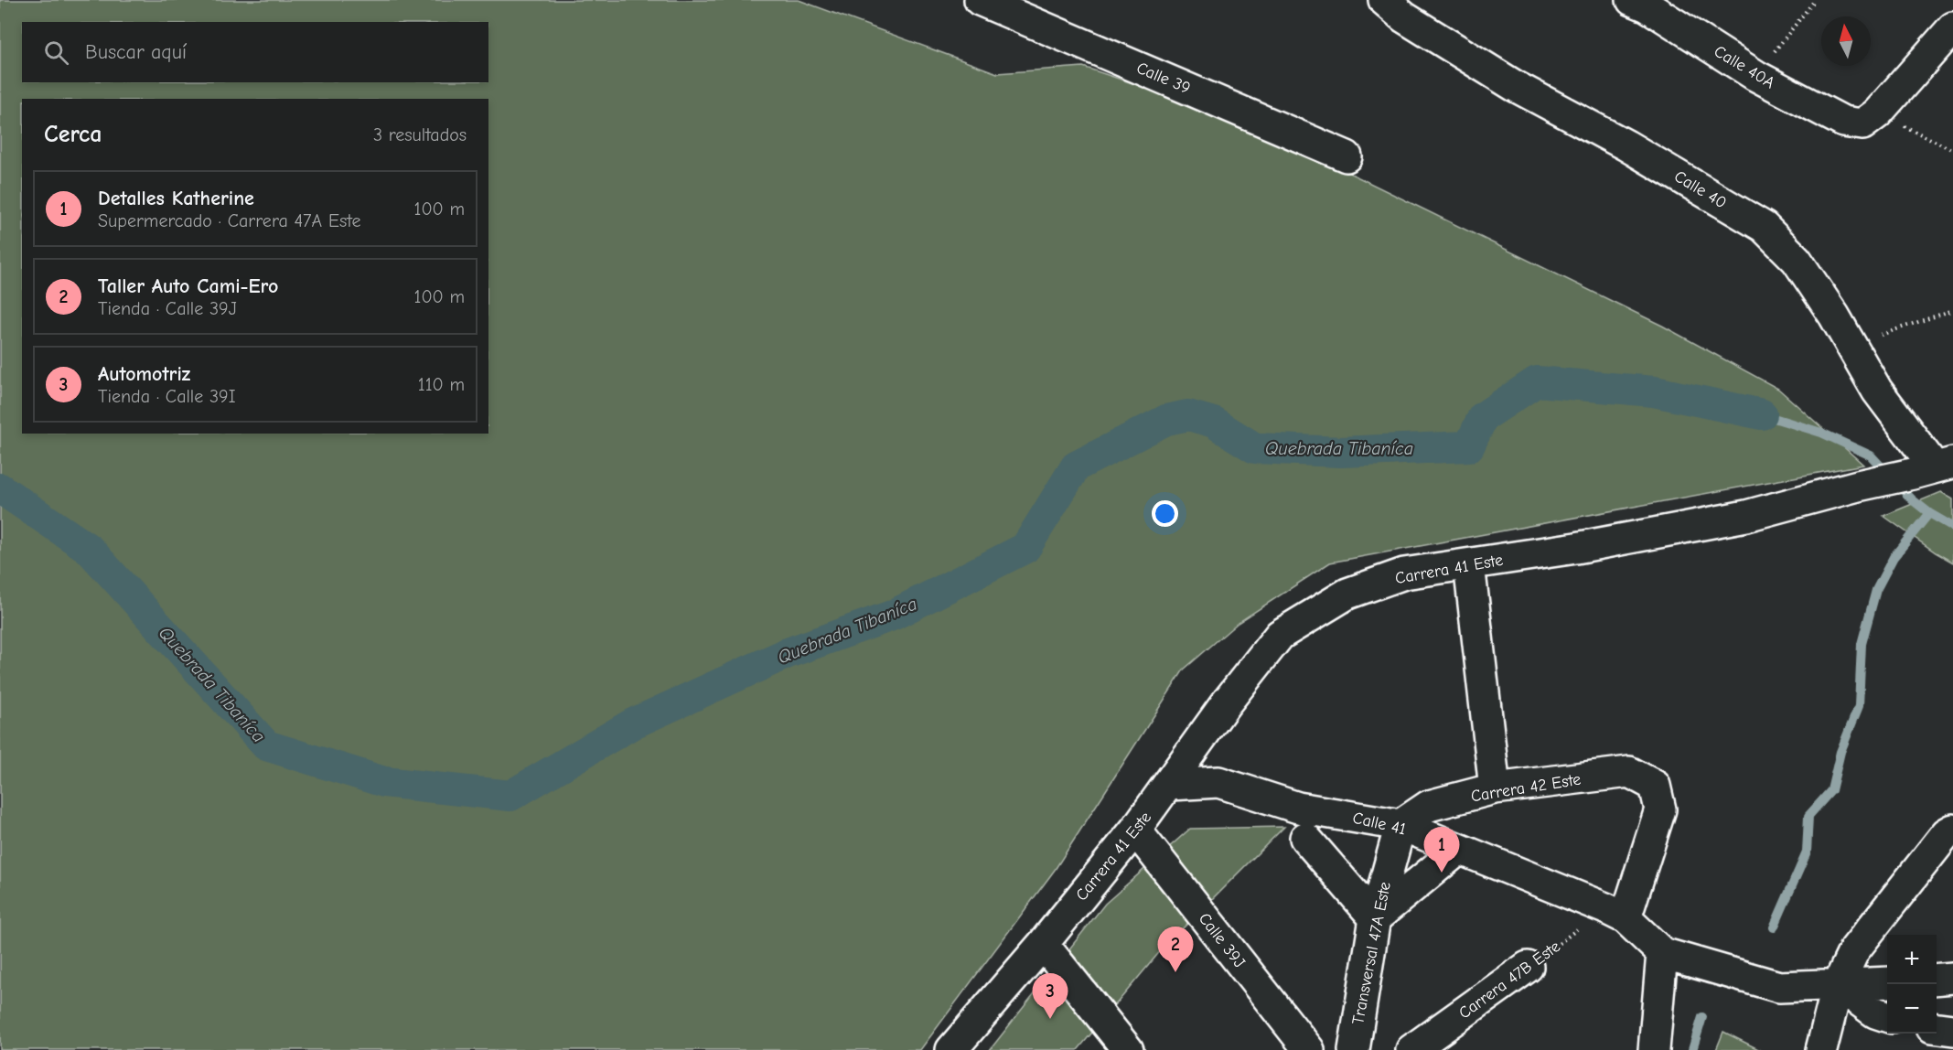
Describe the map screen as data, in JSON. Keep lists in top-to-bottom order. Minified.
{"streets":{"street":["Calle 40A","Calle 39","Calle 40","Carrera 41 Este","Carrera 42 Este","Calle 41","Calle 39J","Transversal 47A Este","Carrera 47B Este"]},"crossings":[["Calle 40","Carrera 41 Este"],["Carrera 41 Este","Calle 41"],["Carrera 41 Este","Calle 39J"],["Carrera 42 Este","Calle 41"],["Carrera 42 Este","Transversal 47A Este"],["Carrera 42 Este","Carrera 47B Este"],["Calle 41","Transversal 47A Este"],["Calle 41","Carrera 47B Este"]],"water":["Quebrada Tibaníca"],"north":"top","page":{"search":"Buscar aquí","heading":["Cerca","3 resultados"],"list":[{"mark":"1","name":"Detalles Katherine","note":"Supermercado · Carrera 47A Este","value":"100 m"},{"mark":"2","name":"Taller Auto Cami-Ero","note":"Tienda · Calle 39J","value":"100 m"},{"mark":"3","name":"Automotriz","note":"Tienda · Calle 39I","value":"110 m"}],"pins":["1","2","3"],"map_buttons":["+","−"]}}
